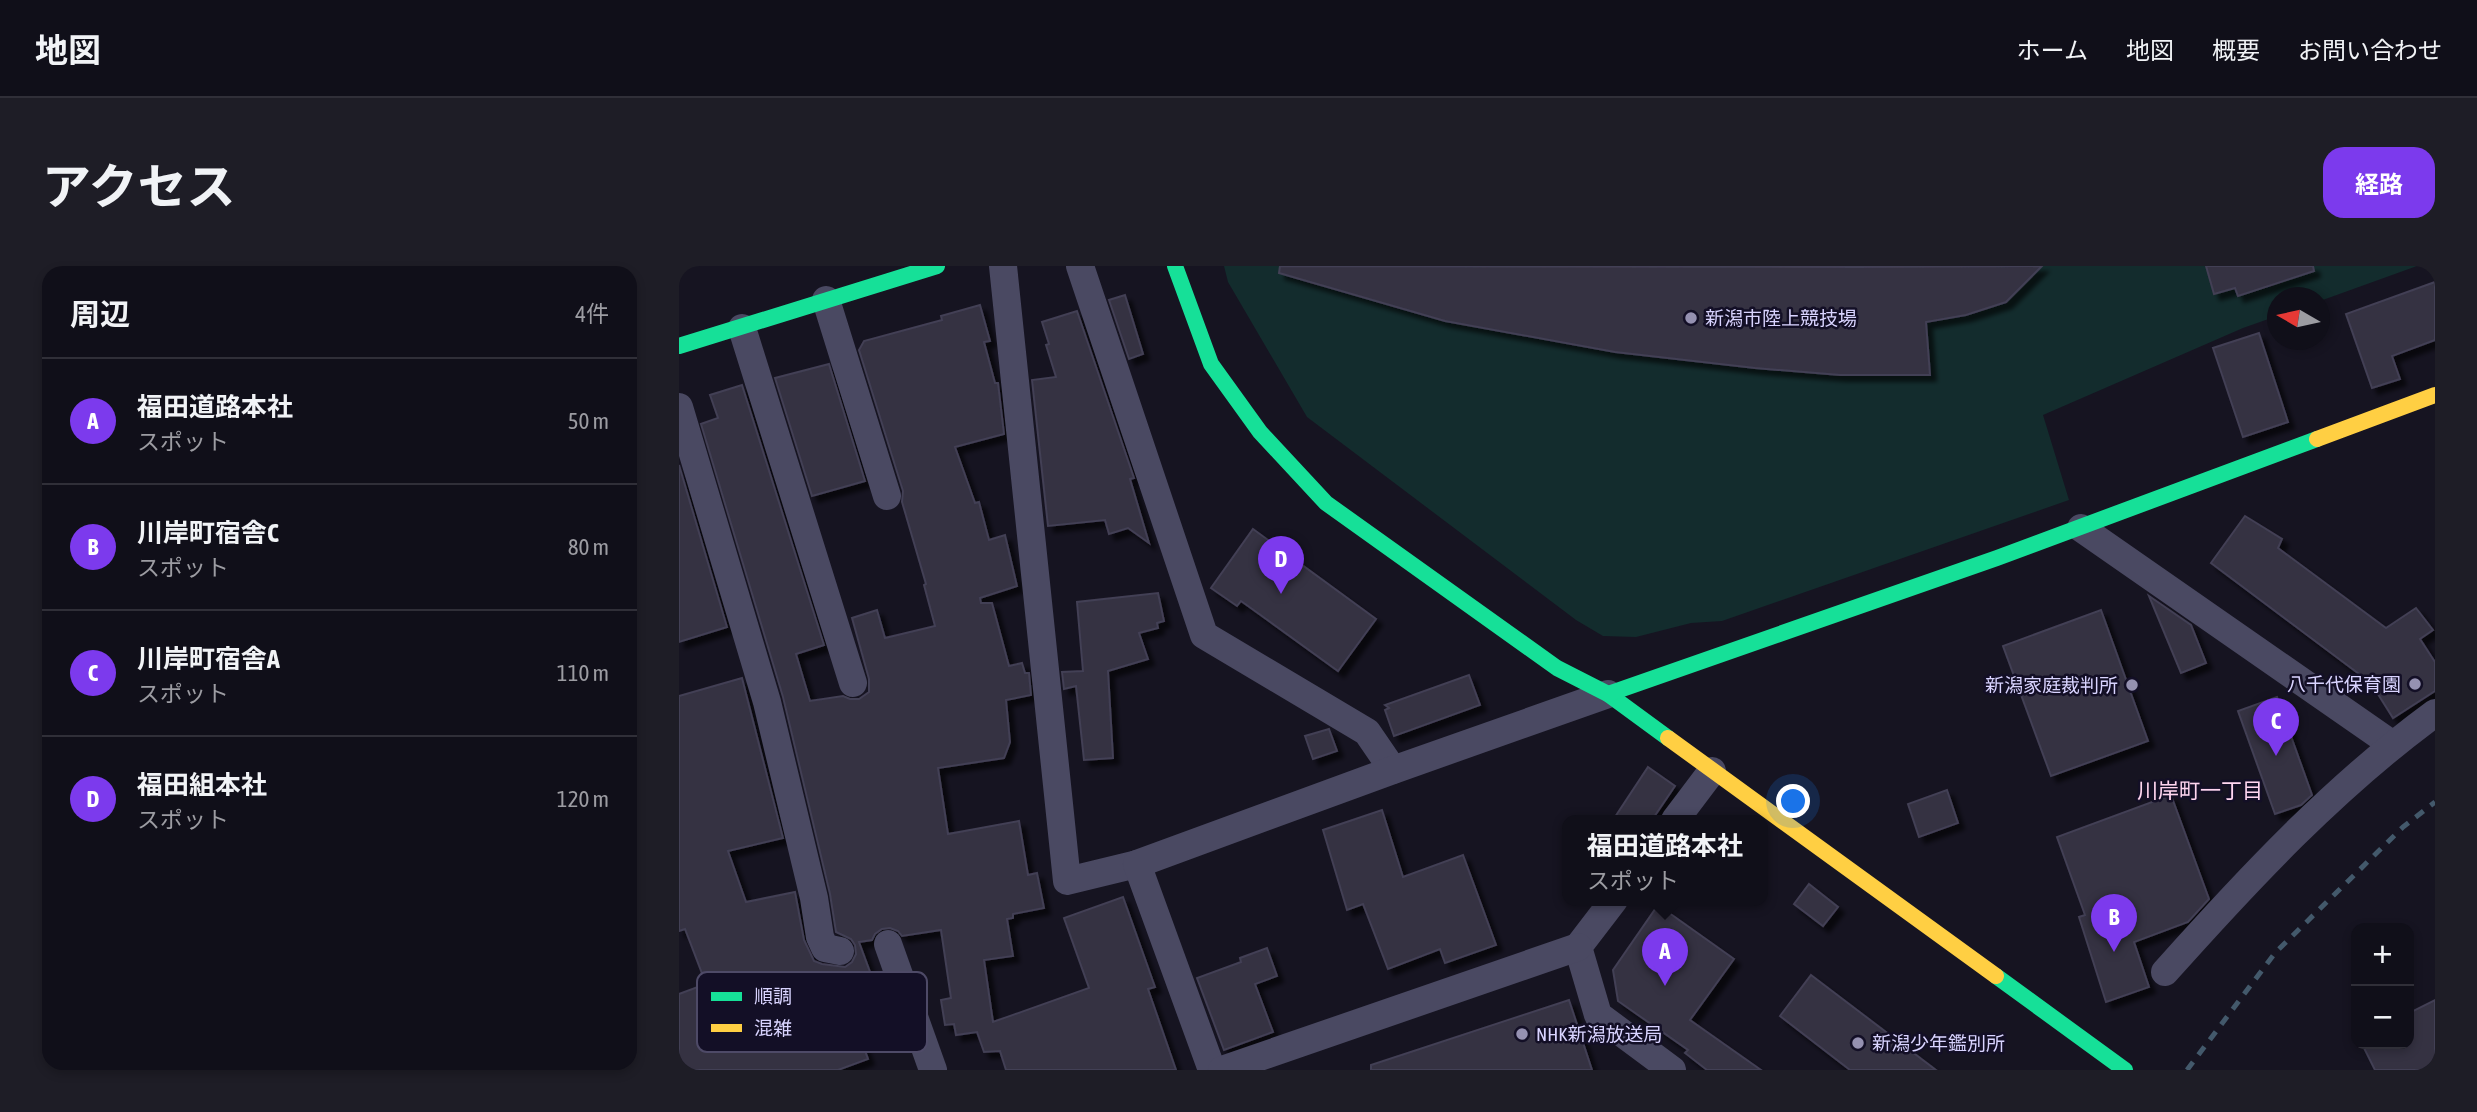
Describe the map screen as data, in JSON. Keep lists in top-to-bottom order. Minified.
{"districts":["川岸町一丁目"],"places":["新潟市陸上競技場","八千代保育園","新潟家庭裁判所","NHK新潟放送局","新潟少年鑑別所"],"legend":["順調","混雑"],"north":"left","page":{"header":"地図","nav":["ホーム","地図","概要","お問い合わせ"],"title":"アクセス","buttons":"経路","heading":["周辺","4件"],"list":[{"mark":"A","name":"福田道路本社","note":"スポット","value":"50 m"},{"mark":"B","name":"川岸町宿舎C","note":"スポット","value":"80 m"},{"mark":"C","name":"川岸町宿舎A","note":"スポット","value":"110 m"},{"mark":"D","name":"福田組本社","note":"スポット","value":"120 m"}],"pins":["D","C","B","A"],"popup":["福田道路本社","スポット"],"map_buttons":["+","−"]}}
